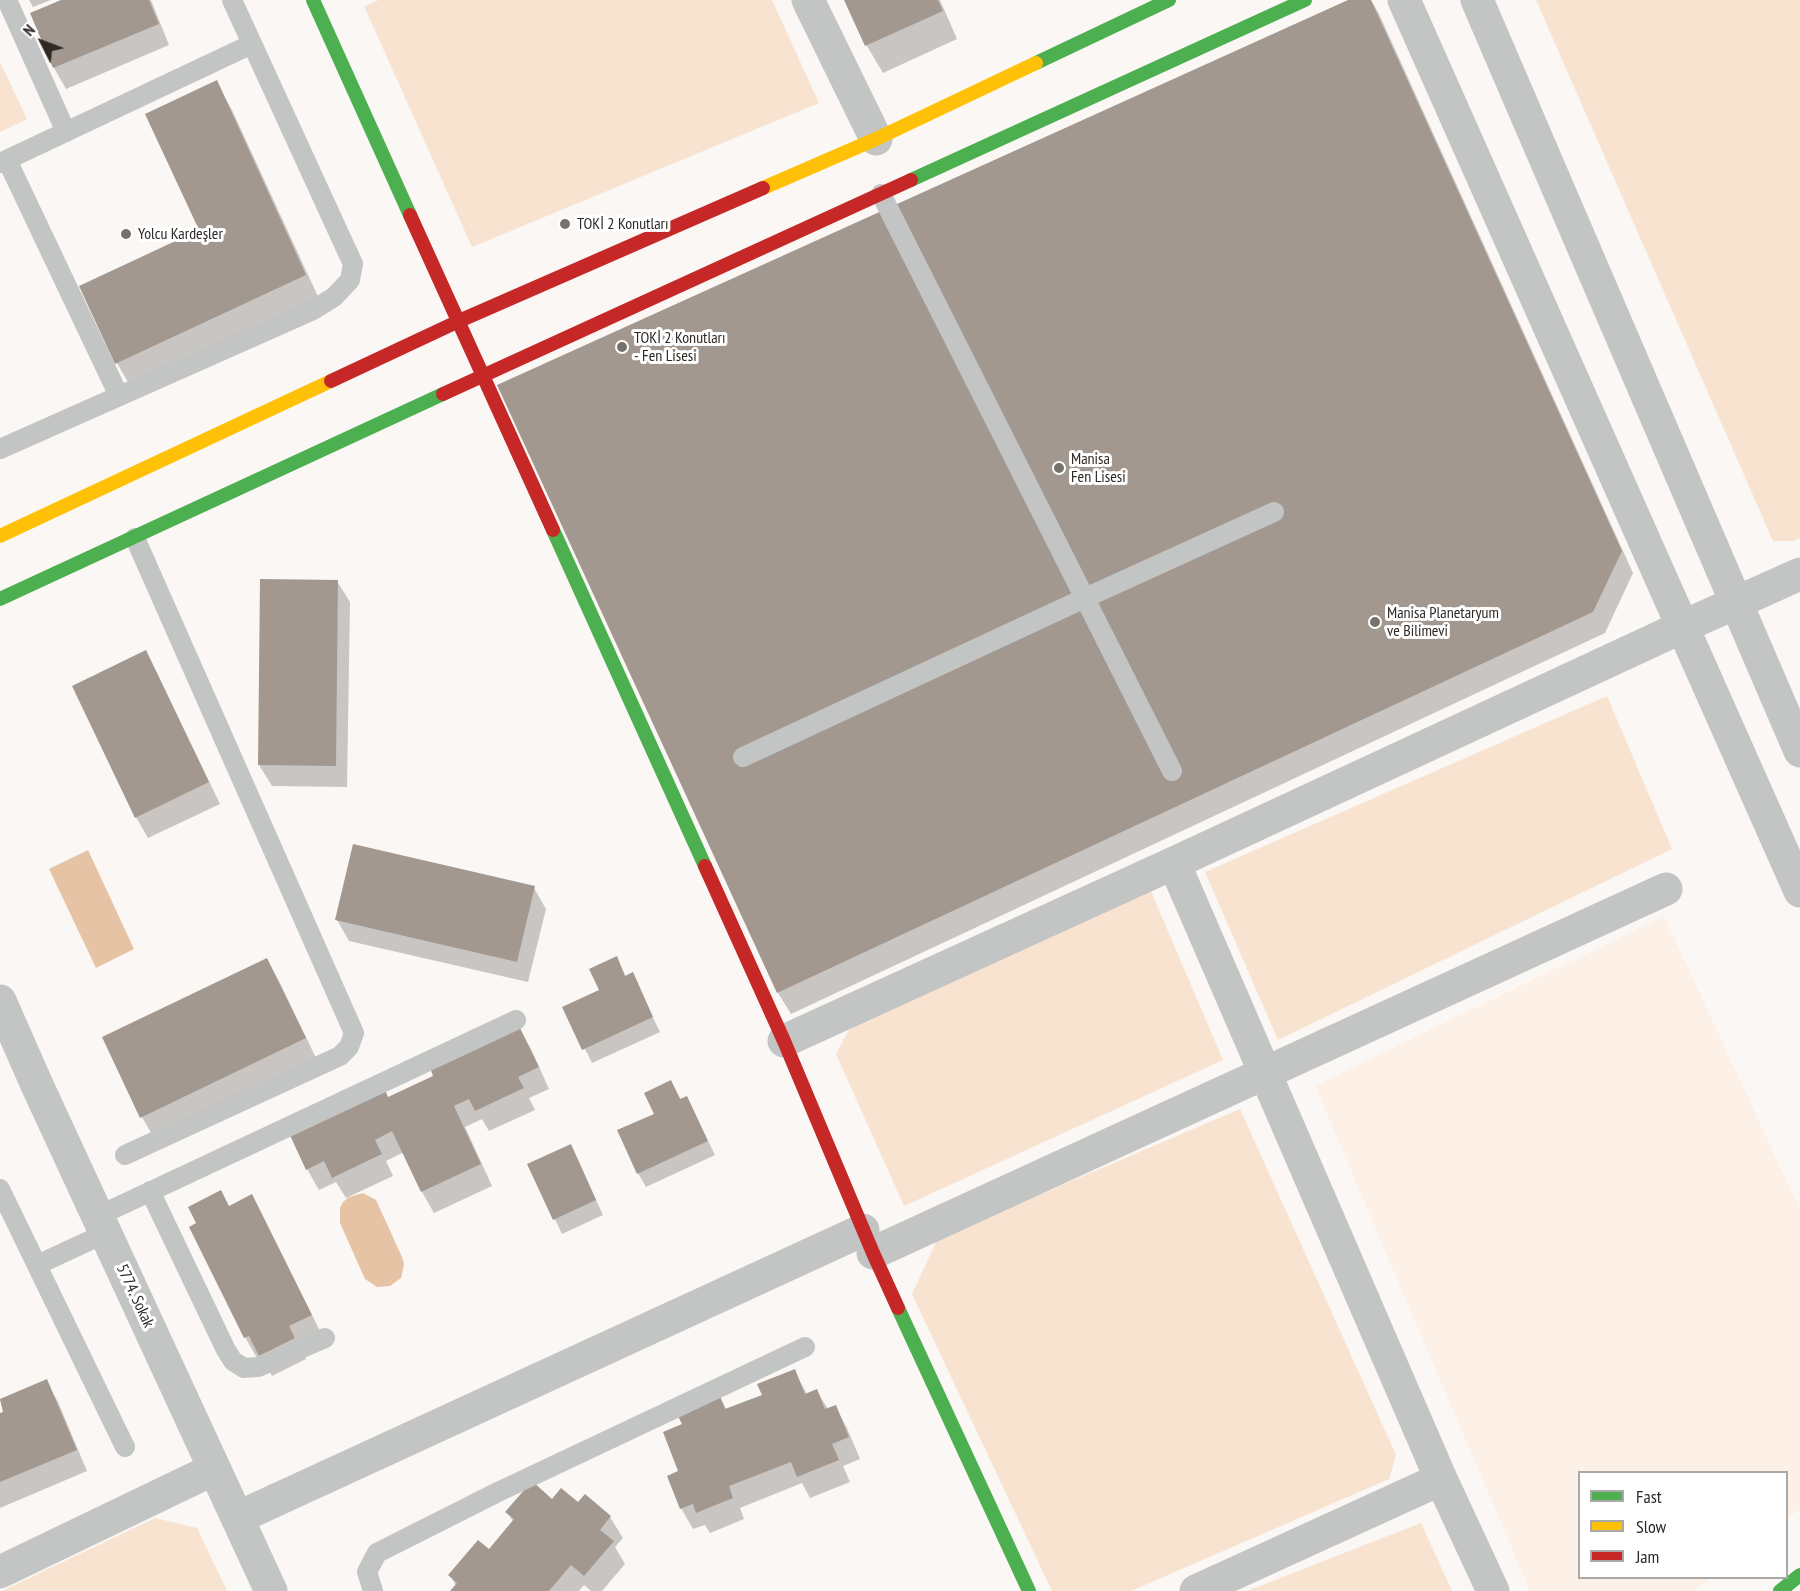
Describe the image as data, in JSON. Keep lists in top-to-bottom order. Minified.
{"streets":{"street":["5774. Sokak"]},"places":["TOKİ 2 Konutları","Yolcu Kardeşler","TOKİ 2 Konutları - Fen Lisesi","Manisa Fen Lisesi","Manisa Planetaryum ve Bilimevi"],"legend":["Fast","Slow","Jam"],"north":"top left"}
